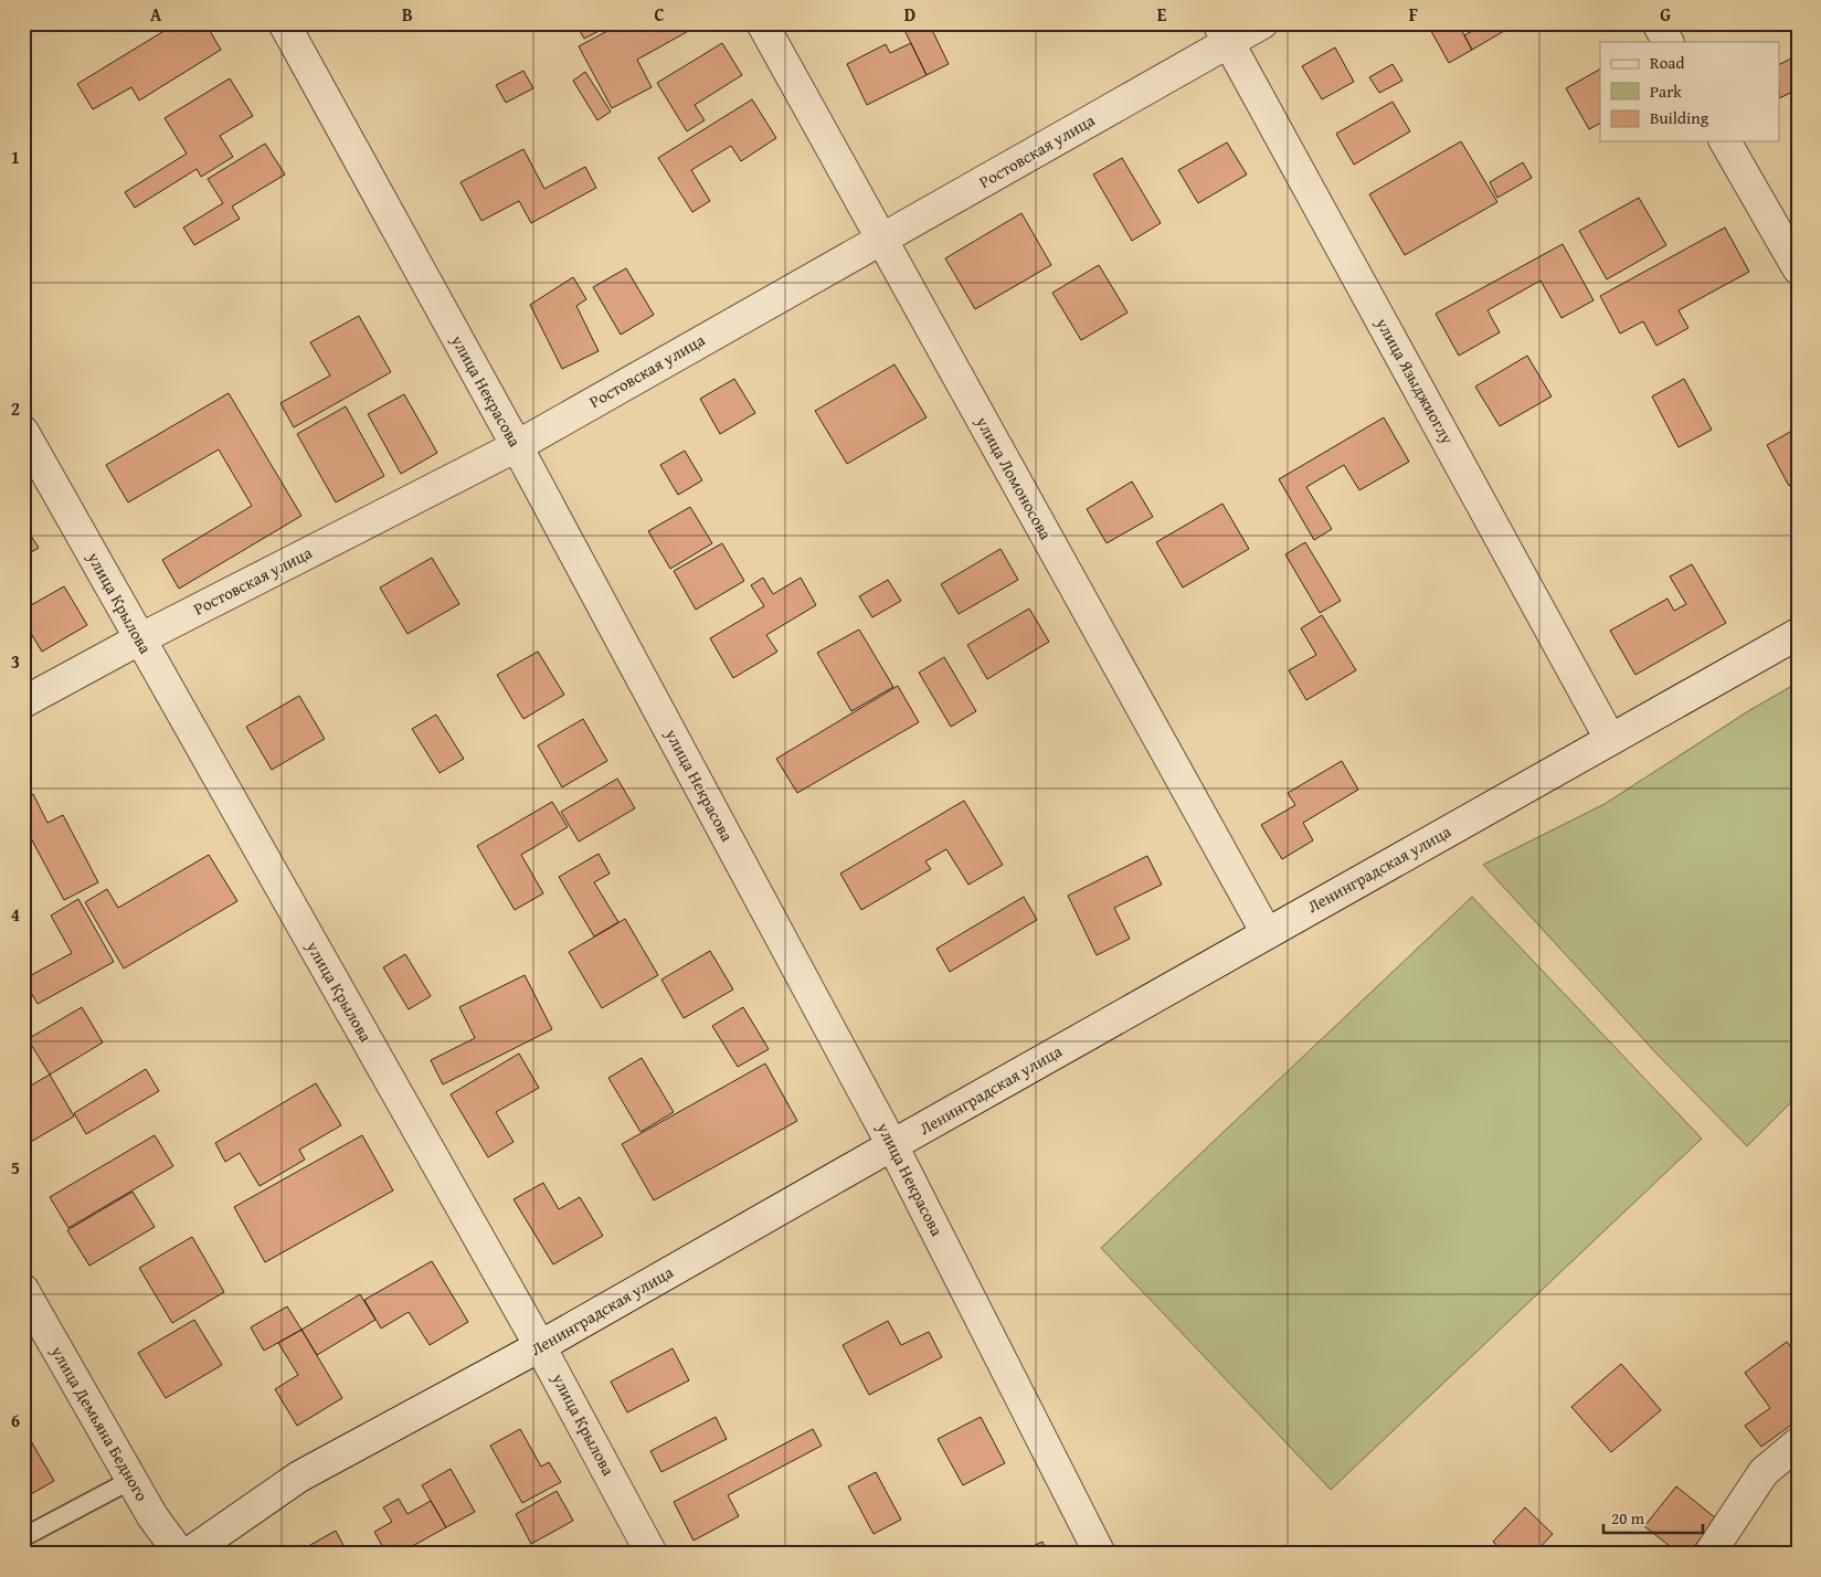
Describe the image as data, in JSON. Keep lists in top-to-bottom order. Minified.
{"streets":{"street":["Ростовская улица","улица Языджиоглу","улица Некрасова","улица Ломоносова","улица Крылова","Ленинградская улица","улица Демьяна Бедного"]},"crossings":[["Ростовская улица","улица Языджиоглу"],["Ростовская улица","улица Некрасова"],["Ростовская улица","улица Ломоносова"],["Ростовская улица","улица Крылова"],["улица Языджиоглу","Ленинградская улица"],["улица Некрасова","Ленинградская улица"],["улица Ломоносова","Ленинградская улица"],["улица Крылова","Ленинградская улица"]],"legend":["Road","Park","Building"],"scale_bar":"20 m","grid":{"columns":["A","B","C","D","E","F","G"],"rows":["1","2","3","4","5","6"]}}
